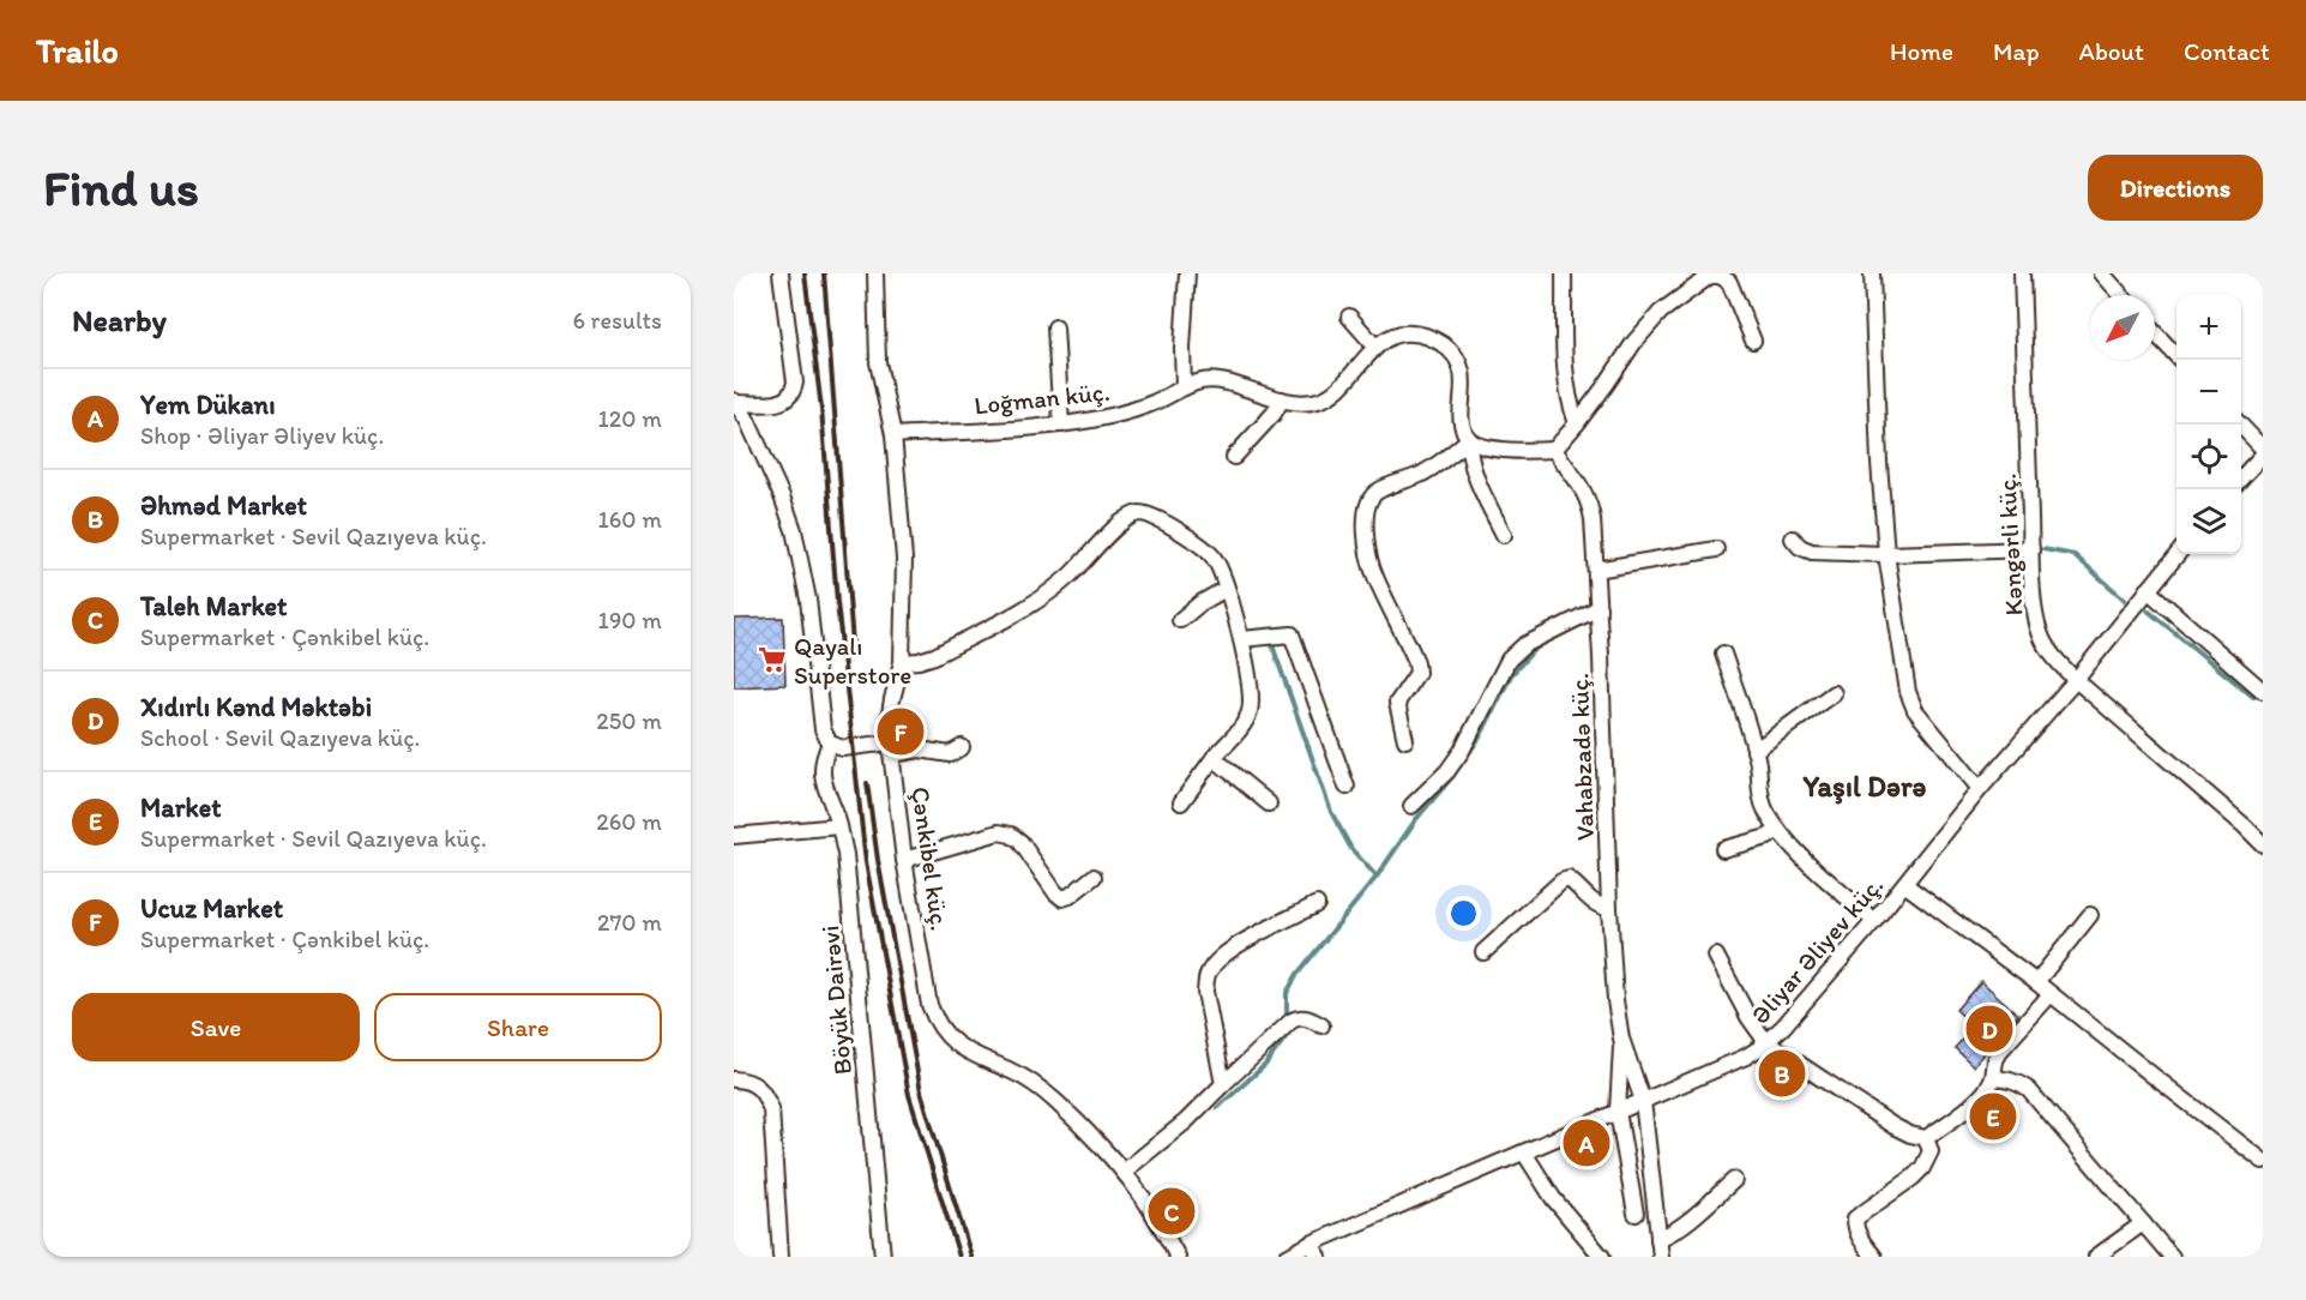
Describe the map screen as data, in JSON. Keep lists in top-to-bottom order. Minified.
{"streets":{"street":["Loğman küç.","Kəngərli küç.","Vahabzadə küç.","Çənkibel küç.","Əliyar Əliyev küç.","Böyük Dairəvi"]},"crossings":[["Loğman küç.","Çənkibel küç."],["Kəngərli küç.","Əliyar Əliyev küç."],["Vahabzadə küç.","Əliyar Əliyev küç."]],"districts":["Yaşıl Dərə"],"places":{"supermarket":["Qayalı Superstore"]},"north":"bottom left","page":{"header":"Trailo","nav":["Home","Map","About","Contact"],"buttons":["Directions",["Save","Share"]],"title":"Find us","heading":["Nearby","6 results"],"map_buttons":["+","−"],"list":[{"mark":"A","name":"Yem Dükanı","note":"Shop · Əliyar Əliyev küç.","value":"120 m"},{"mark":"B","name":"Əhməd Market","note":"Supermarket · Sevil Qazıyeva küç.","value":"160 m"},{"mark":"C","name":"Taleh Market","note":"Supermarket · Çənkibel küç.","value":"190 m"},{"mark":"D","name":"Xıdırlı Kənd Məktəbi","note":"School · Sevil Qazıyeva küç.","value":"250 m"},{"mark":"E","name":"Market","note":"Supermarket · Sevil Qazıyeva küç.","value":"260 m"},{"mark":"F","name":"Ucuz Market","note":"Supermarket · Çənkibel küç.","value":"270 m"}],"pins":["F","D","B","E","A","C"]}}
